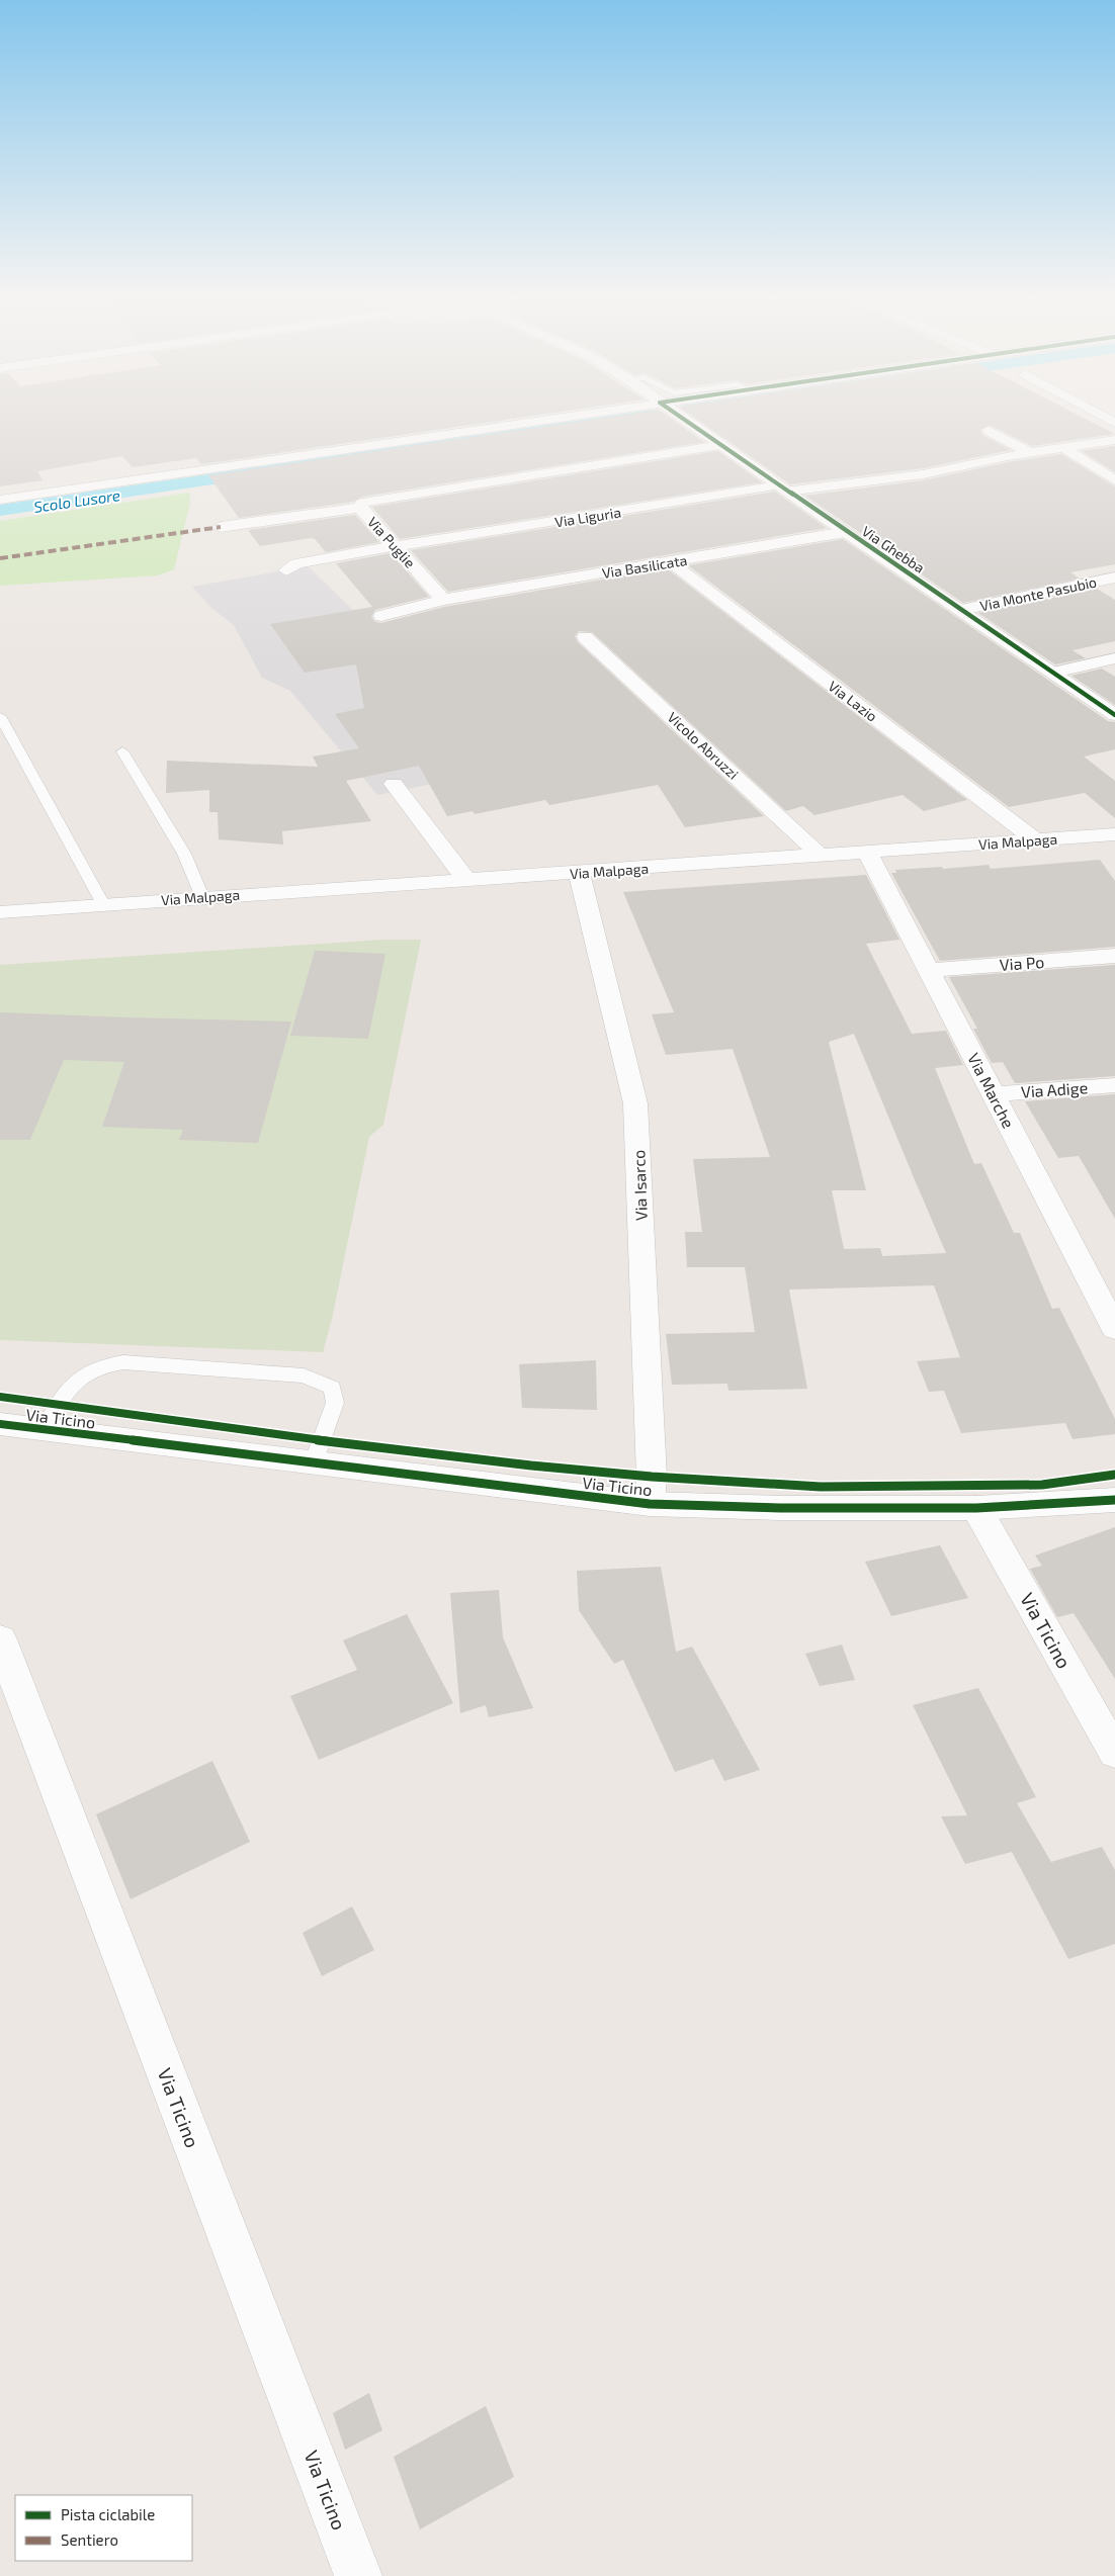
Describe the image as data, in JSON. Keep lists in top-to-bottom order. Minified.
{"streets":{"street":["Via Liguria","Via Puglie","Via Ghebba","Via Basilicata","Via Monte Pasubio","Via Lazio","Vicolo Abruzzi","Via Malpaga","Via Po","Via Adige","Via Marche","Via Isarco","Via Ticino"]},"crossings":[["Via Liguria","Via Puglie"],["Via Liguria","Via Ghebba"],["Via Puglie","Via Ghebba"],["Via Puglie","Via Basilicata"],["Via Ghebba","Via Basilicata"],["Via Ghebba","Via Monte Pasubio"],["Via Basilicata","Via Lazio"],["Via Lazio","Via Malpaga"],["Vicolo Abruzzi","Via Malpaga"],["Via Malpaga","Via Marche"],["Via Malpaga","Via Isarco"],["Via Po","Via Marche"],["Via Adige","Via Marche"],["Via Isarco","Via Ticino"]],"water":["Scolo Lusore"],"legend":["Pista ciclabile","Sentiero"]}
